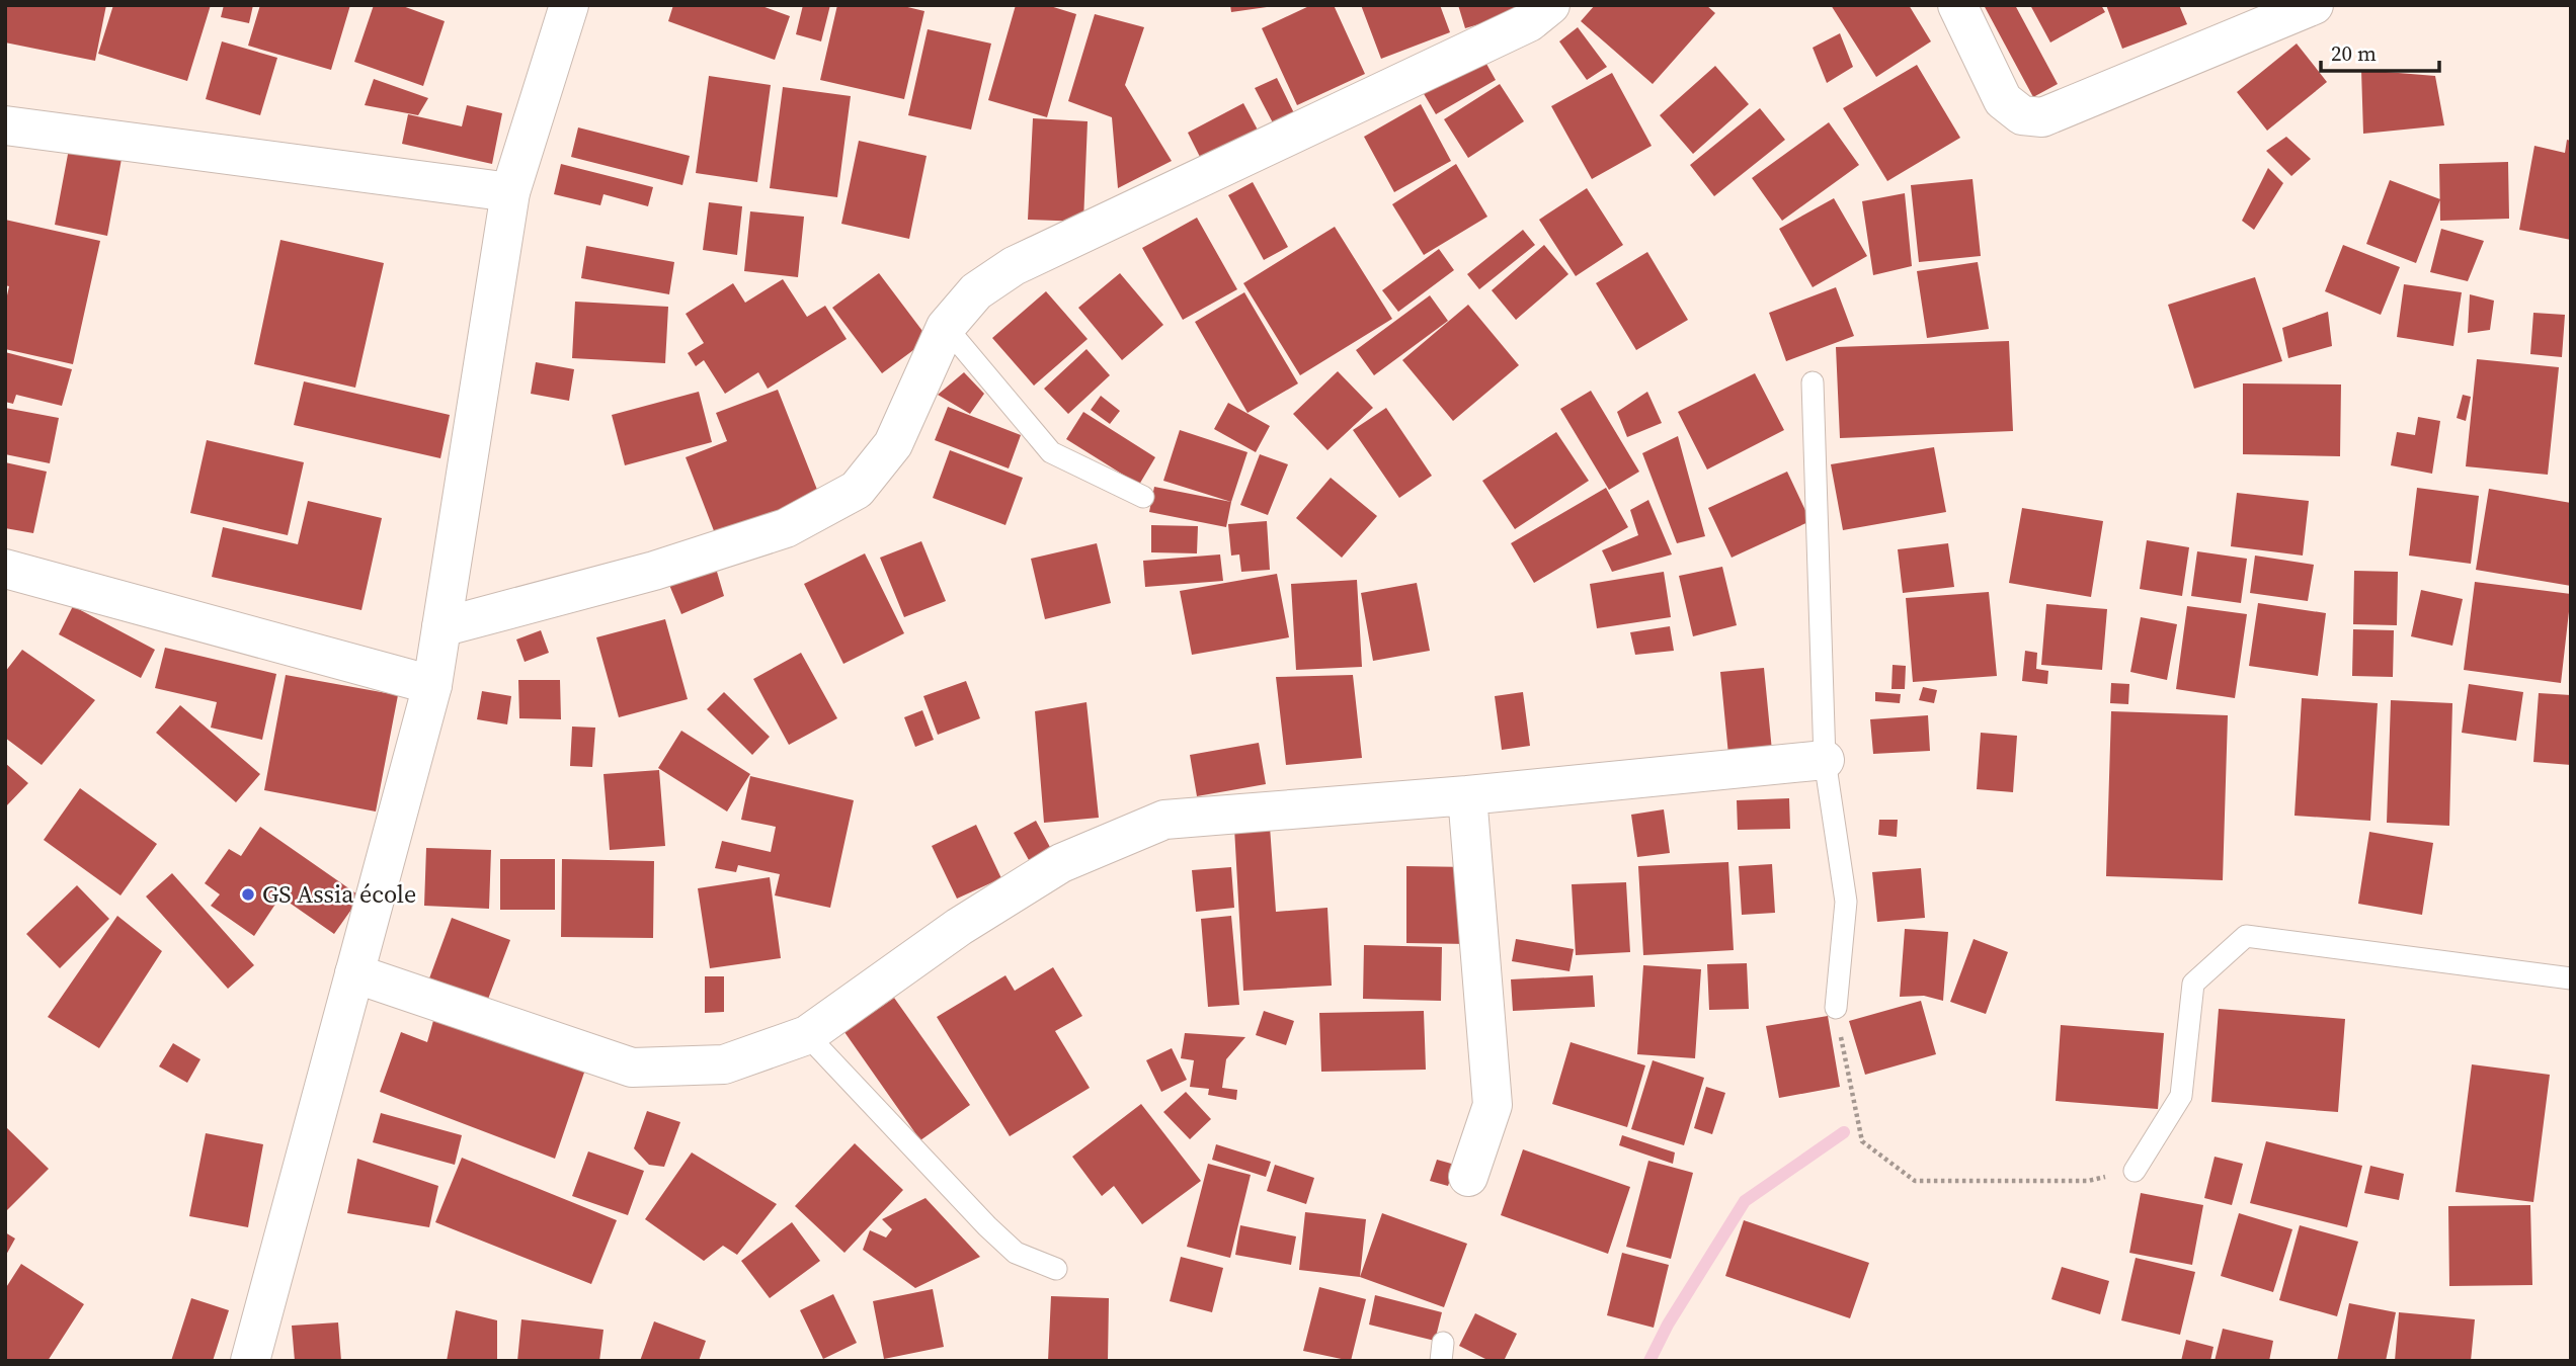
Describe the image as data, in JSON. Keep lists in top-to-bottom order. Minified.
{"places":["GS Assia école"],"scale_bar":"20 m"}
